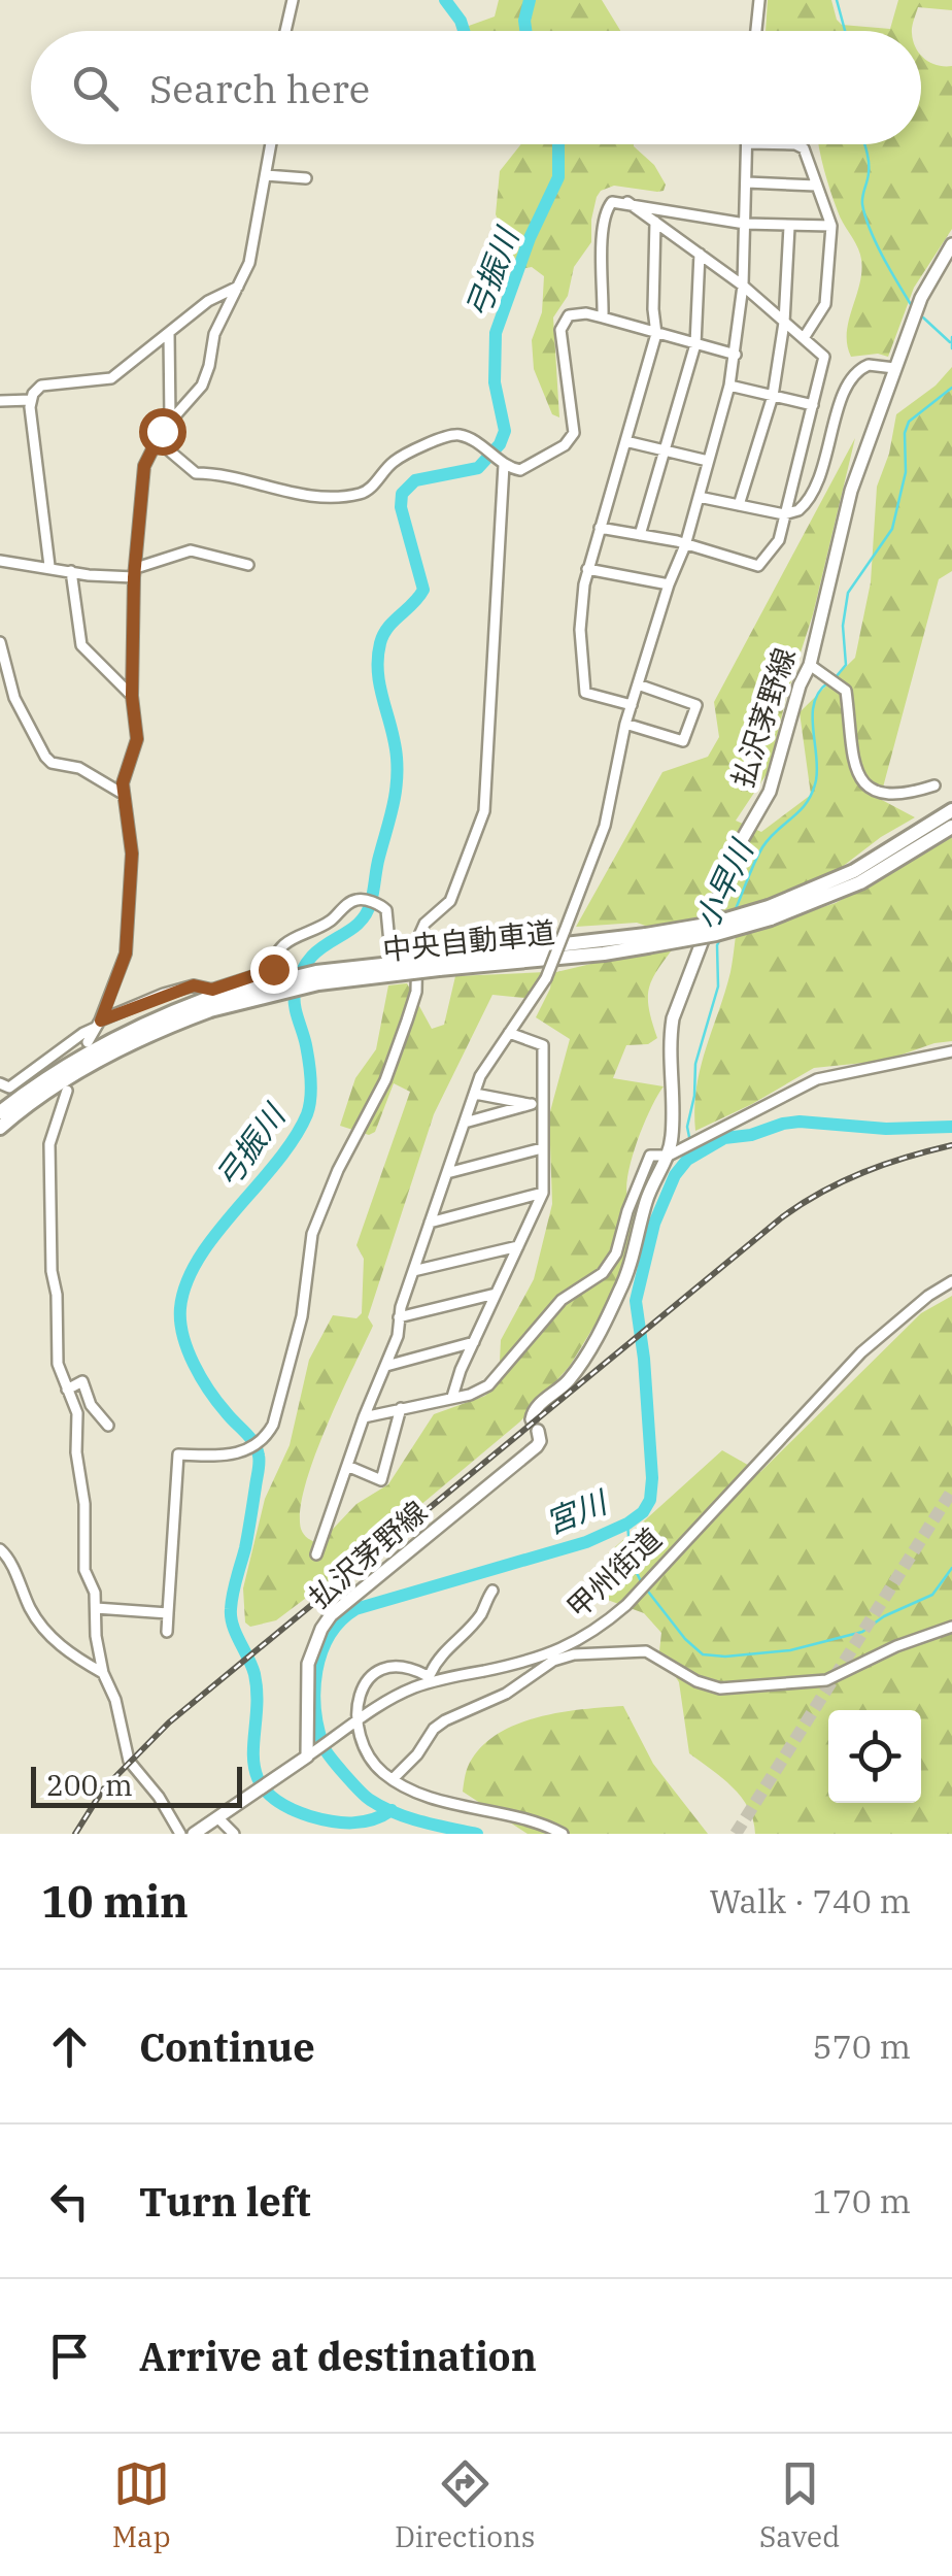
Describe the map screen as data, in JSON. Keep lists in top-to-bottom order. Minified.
{"streets":{"highway":["中央自動車道"],"main road":["払沢茅野線","甲州街道"]},"crossings":[["払沢茅野線","甲州街道"]],"water":["弓振川","小早川","宮川"],"scale_bar":"200 m","page":{"search":"Search here","scale":"200 m","heading":["10 min","Walk · 740 m"],"list":[["Continue","570 m"],["Turn left","170 m"],"Arrive at destination"],"nav":["Map","Directions","Saved"]}}
